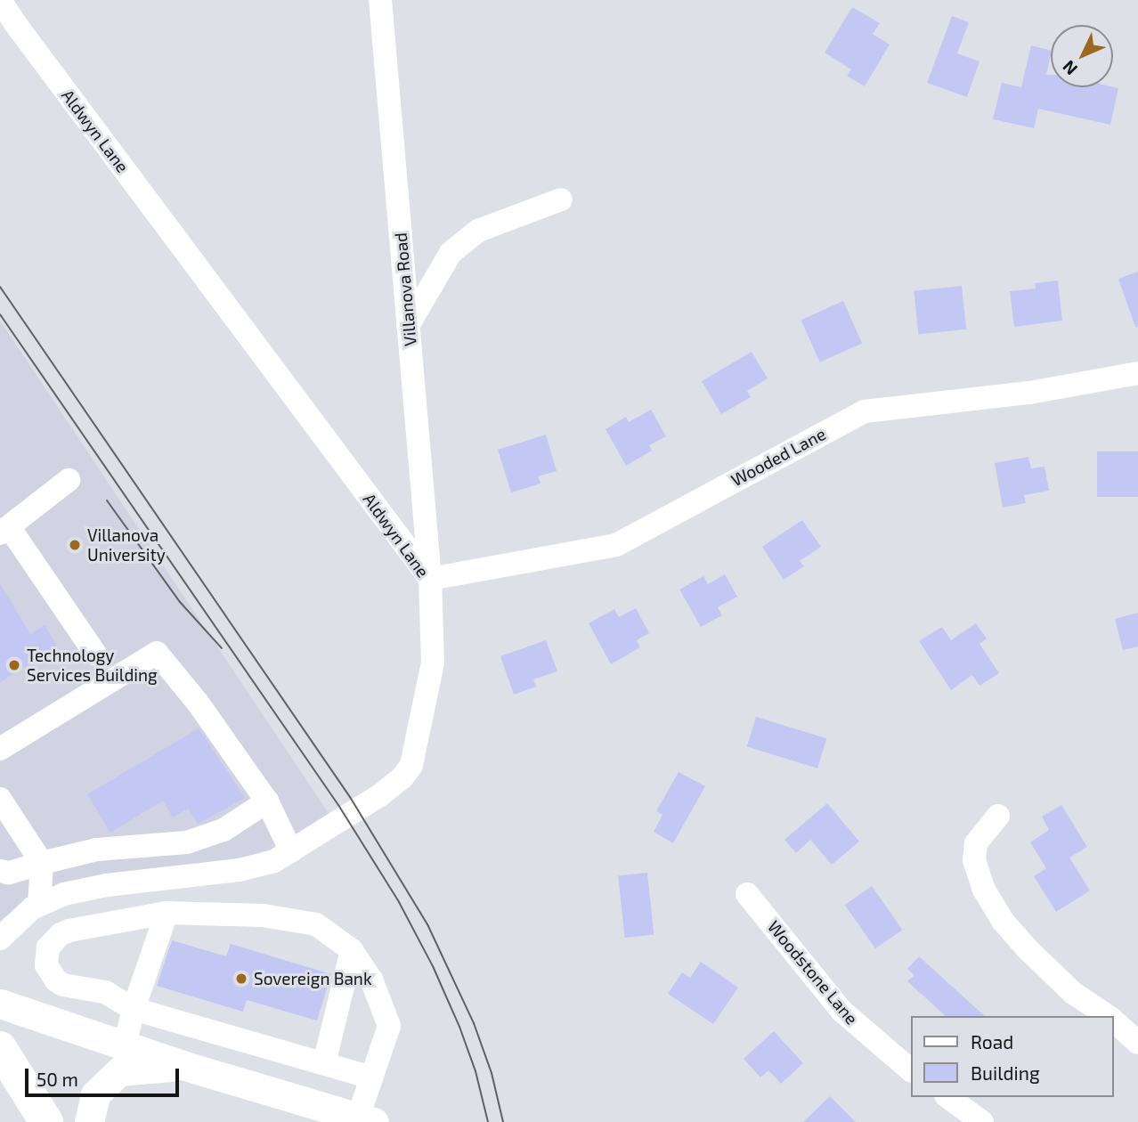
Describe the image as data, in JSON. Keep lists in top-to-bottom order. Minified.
{"streets":{"street":["Aldwyn Lane","Villanova Road","Wooded Lane","Woodstone Lane"]},"crossings":[["Aldwyn Lane","Villanova Road"],["Aldwyn Lane","Wooded Lane"],["Villanova Road","Wooded Lane"]],"places":["Villanova University","Technology Services Building","Sovereign Bank"],"legend":["Road","Building"],"scale_bar":"50 m","north":"bottom left"}
